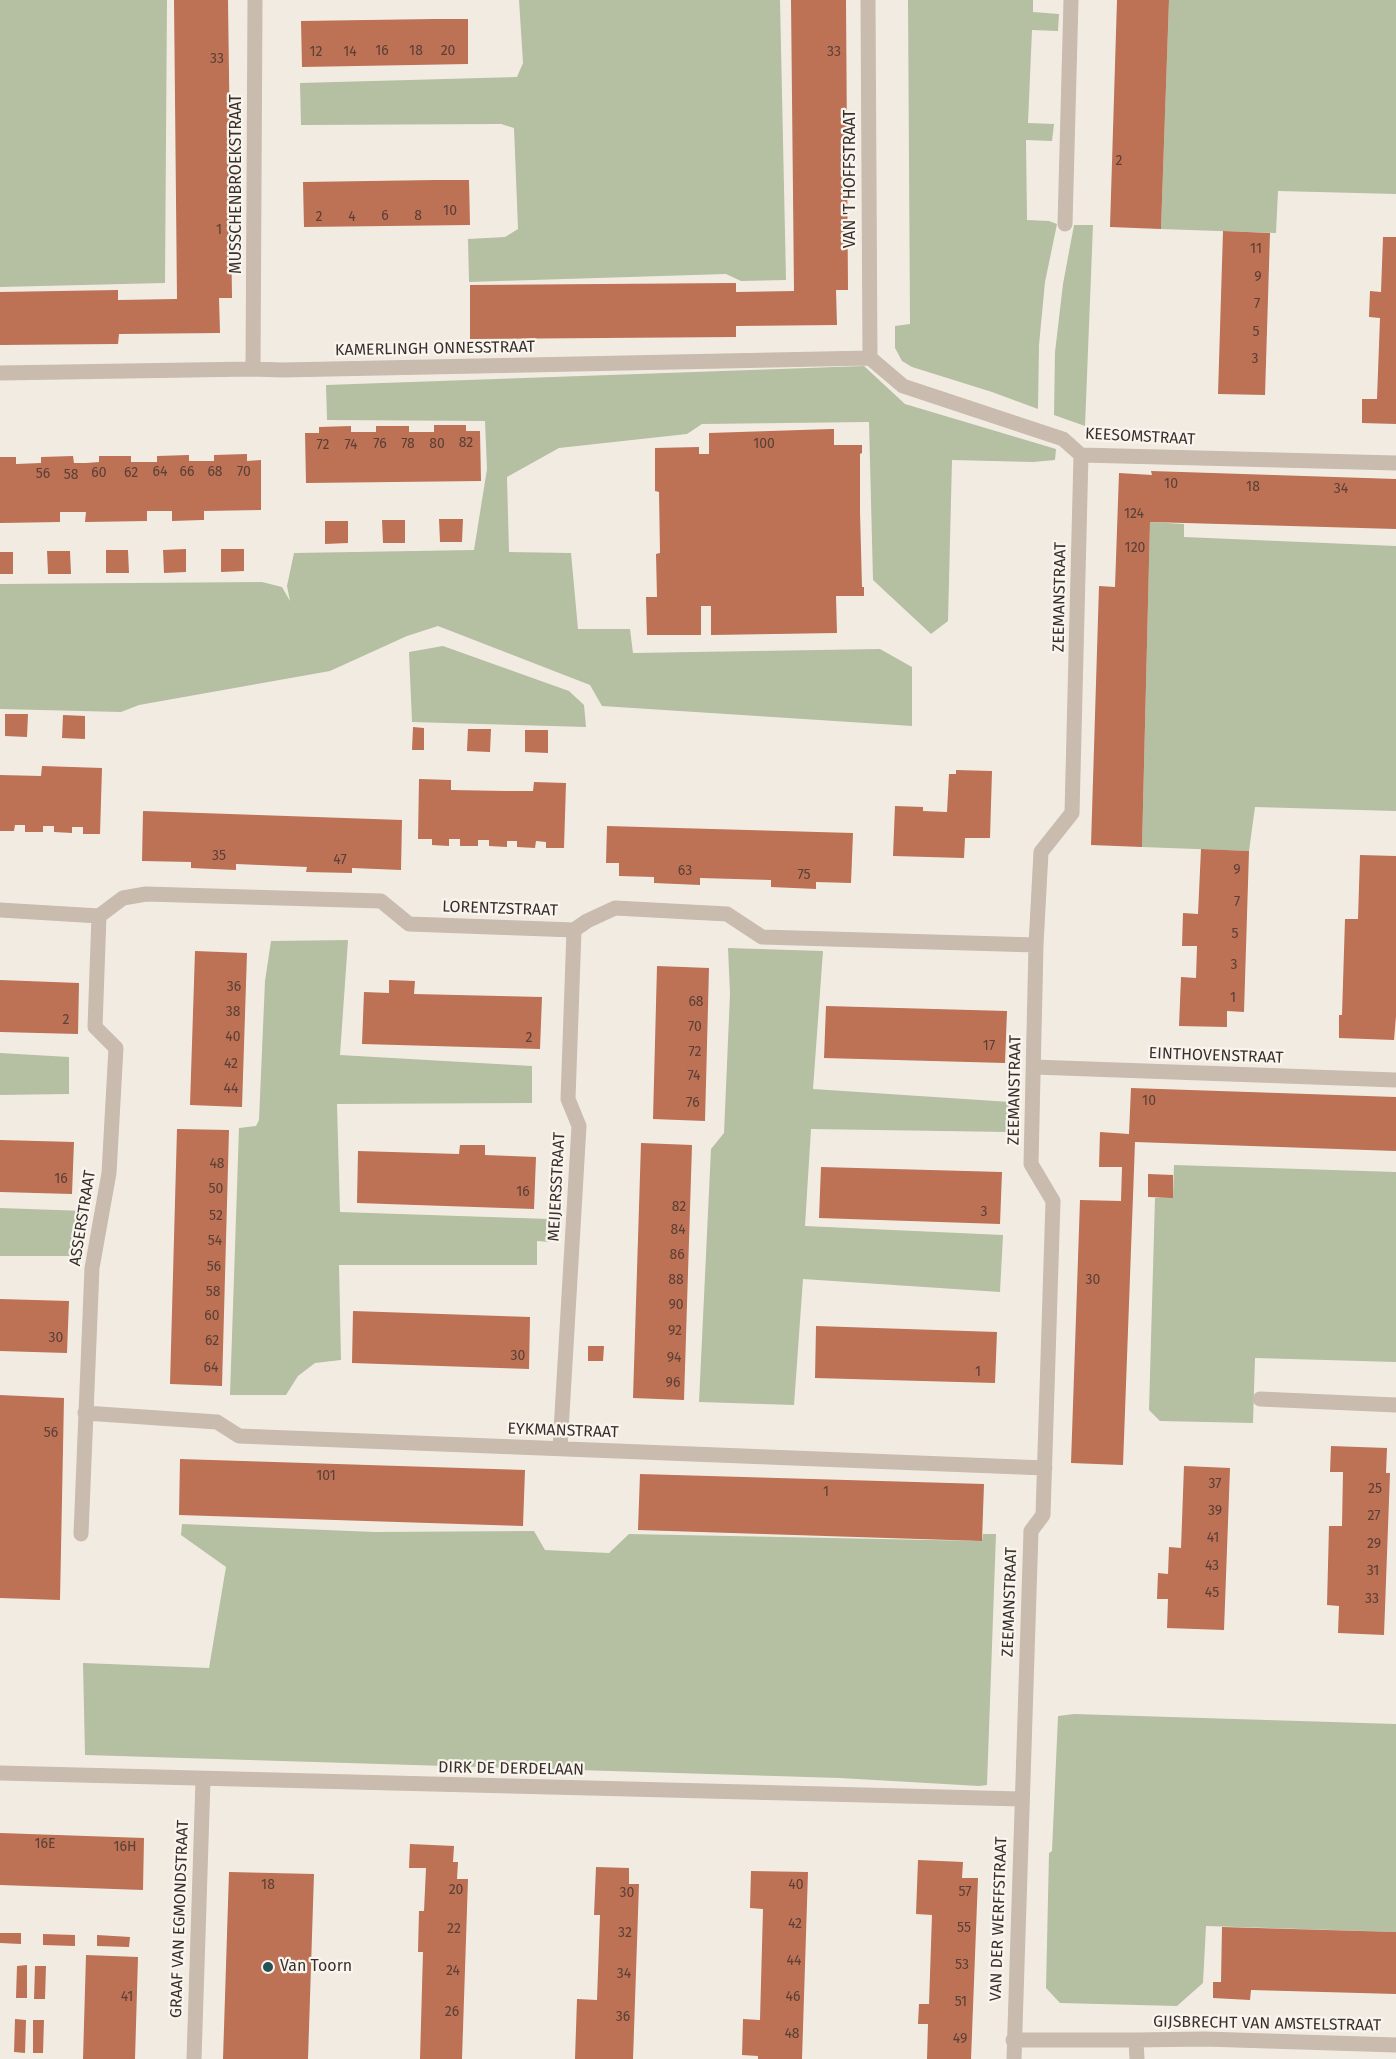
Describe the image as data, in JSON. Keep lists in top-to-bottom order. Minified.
{"streets":{"street":["VAN 'T HOFFSTRAAT","MUSSCHENBROEKSTRAAT","KAMERLINGH ONNESSTRAAT","KEESOMSTRAAT","ZEEMANSTRAAT","LORENTZSTRAAT","EINTHOVENSTRAAT","MEIJERSSTRAAT","ASSERSTRAAT","EYKMANSTRAAT","DIRK DE DERDELAAN","GRAAF VAN EGMONDSTRAAT","VAN DER WERFFSTRAAT","GIJSBRECHT VAN AMSTELSTRAAT"]},"crossings":[["VAN 'T HOFFSTRAAT","KAMERLINGH ONNESSTRAAT"],["VAN 'T HOFFSTRAAT","KEESOMSTRAAT"],["MUSSCHENBROEKSTRAAT","KAMERLINGH ONNESSTRAAT"],["KAMERLINGH ONNESSTRAAT","KEESOMSTRAAT"],["KEESOMSTRAAT","ZEEMANSTRAAT"],["ZEEMANSTRAAT","LORENTZSTRAAT"],["ZEEMANSTRAAT","EINTHOVENSTRAAT"],["ZEEMANSTRAAT","EYKMANSTRAAT"],["ZEEMANSTRAAT","DIRK DE DERDELAAN"],["ZEEMANSTRAAT","VAN DER WERFFSTRAAT"],["LORENTZSTRAAT","MEIJERSSTRAAT"],["LORENTZSTRAAT","ASSERSTRAAT"],["MEIJERSSTRAAT","EYKMANSTRAAT"],["ASSERSTRAAT","EYKMANSTRAAT"],["DIRK DE DERDELAAN","GRAAF VAN EGMONDSTRAAT"],["DIRK DE DERDELAAN","VAN DER WERFFSTRAAT"]],"places":["Van Toorn"],"house_numbers":["16","18","20","12","14","33","33","2","10","6","8","2","4","1","11","9","7","5","3","82","76","78","80","100","72","74","64","66","68","70","60","62","56","58","10","18","34","124","120","35","47","9","63","75","7","5","3","36","1","68","38","2","70","40","2","17","72","42","74","44","10","76","48","16","50","16","82","3","52","84","54","86","56","88","30","58","90","60","92","30","62","30","94","64","1","96","56","101","37","25","1","39","27","41","29","43","31","45","33","16E","16H","18","40","20","57","30","42","55","22","32","44","53","24","34","41","46","51","26","36","48","49"]}
